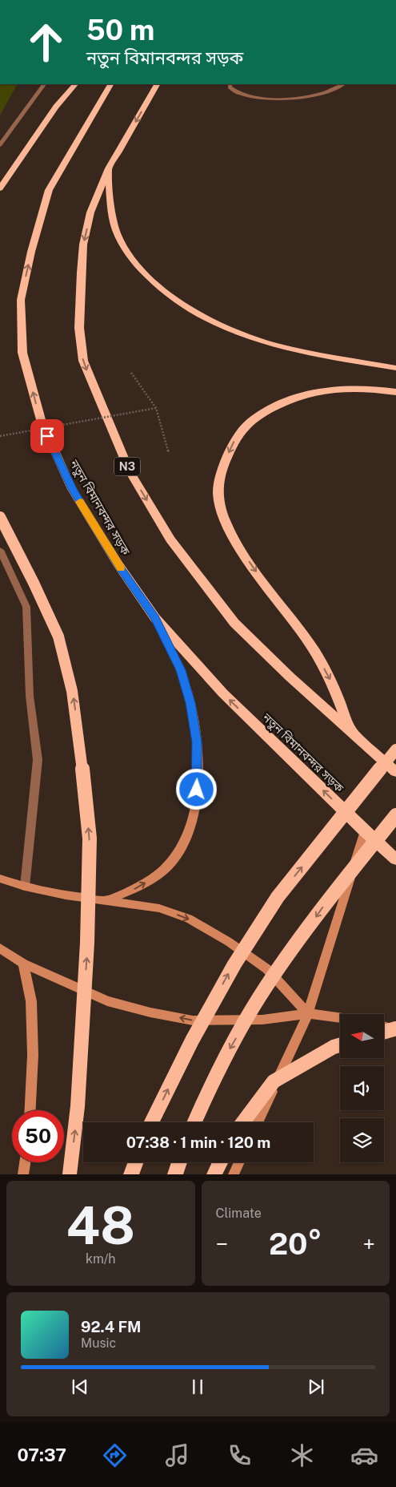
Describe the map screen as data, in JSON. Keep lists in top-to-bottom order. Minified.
{"streets":{"highway":["N3","নতুন বিমানবন্দর সড়ক"]},"north":"left","page":{"turn":["50 m","নতুন বিমানবন্দর সড়ক"],"limit":"50","trip":"07:38 · 1 min · 120 m","tile":[["48","km/h"],"Climate"],"heat":["−","20°","+"],"song":["92.4 FM","Music"],"tabs":"07:37"}}
